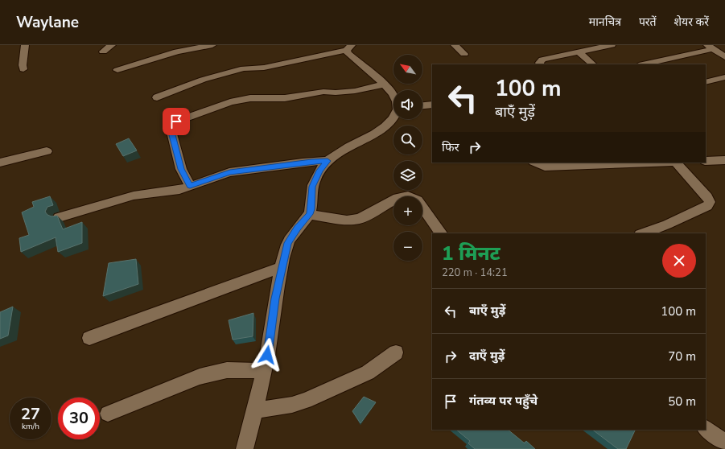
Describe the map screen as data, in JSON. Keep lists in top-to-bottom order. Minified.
{"north":"top left","page":{"header":"Waylane","nav":["मानचित्र","परतें","शेयर करें"],"map_buttons":["+","−"],"turn":["100 m","बाएँ मुड़ें"],"then":"फिर","heading":["1 मिनट","220 m · 14:21"],"list":[{"name":"बाएँ मुड़ें","value":"100 m"},{"name":"दाएँ मुड़ें","value":"70 m"},{"name":"गंतव्य पर पहुँचे","value":"50 m"}],"speed":"27 km/h","limit":"30"}}
